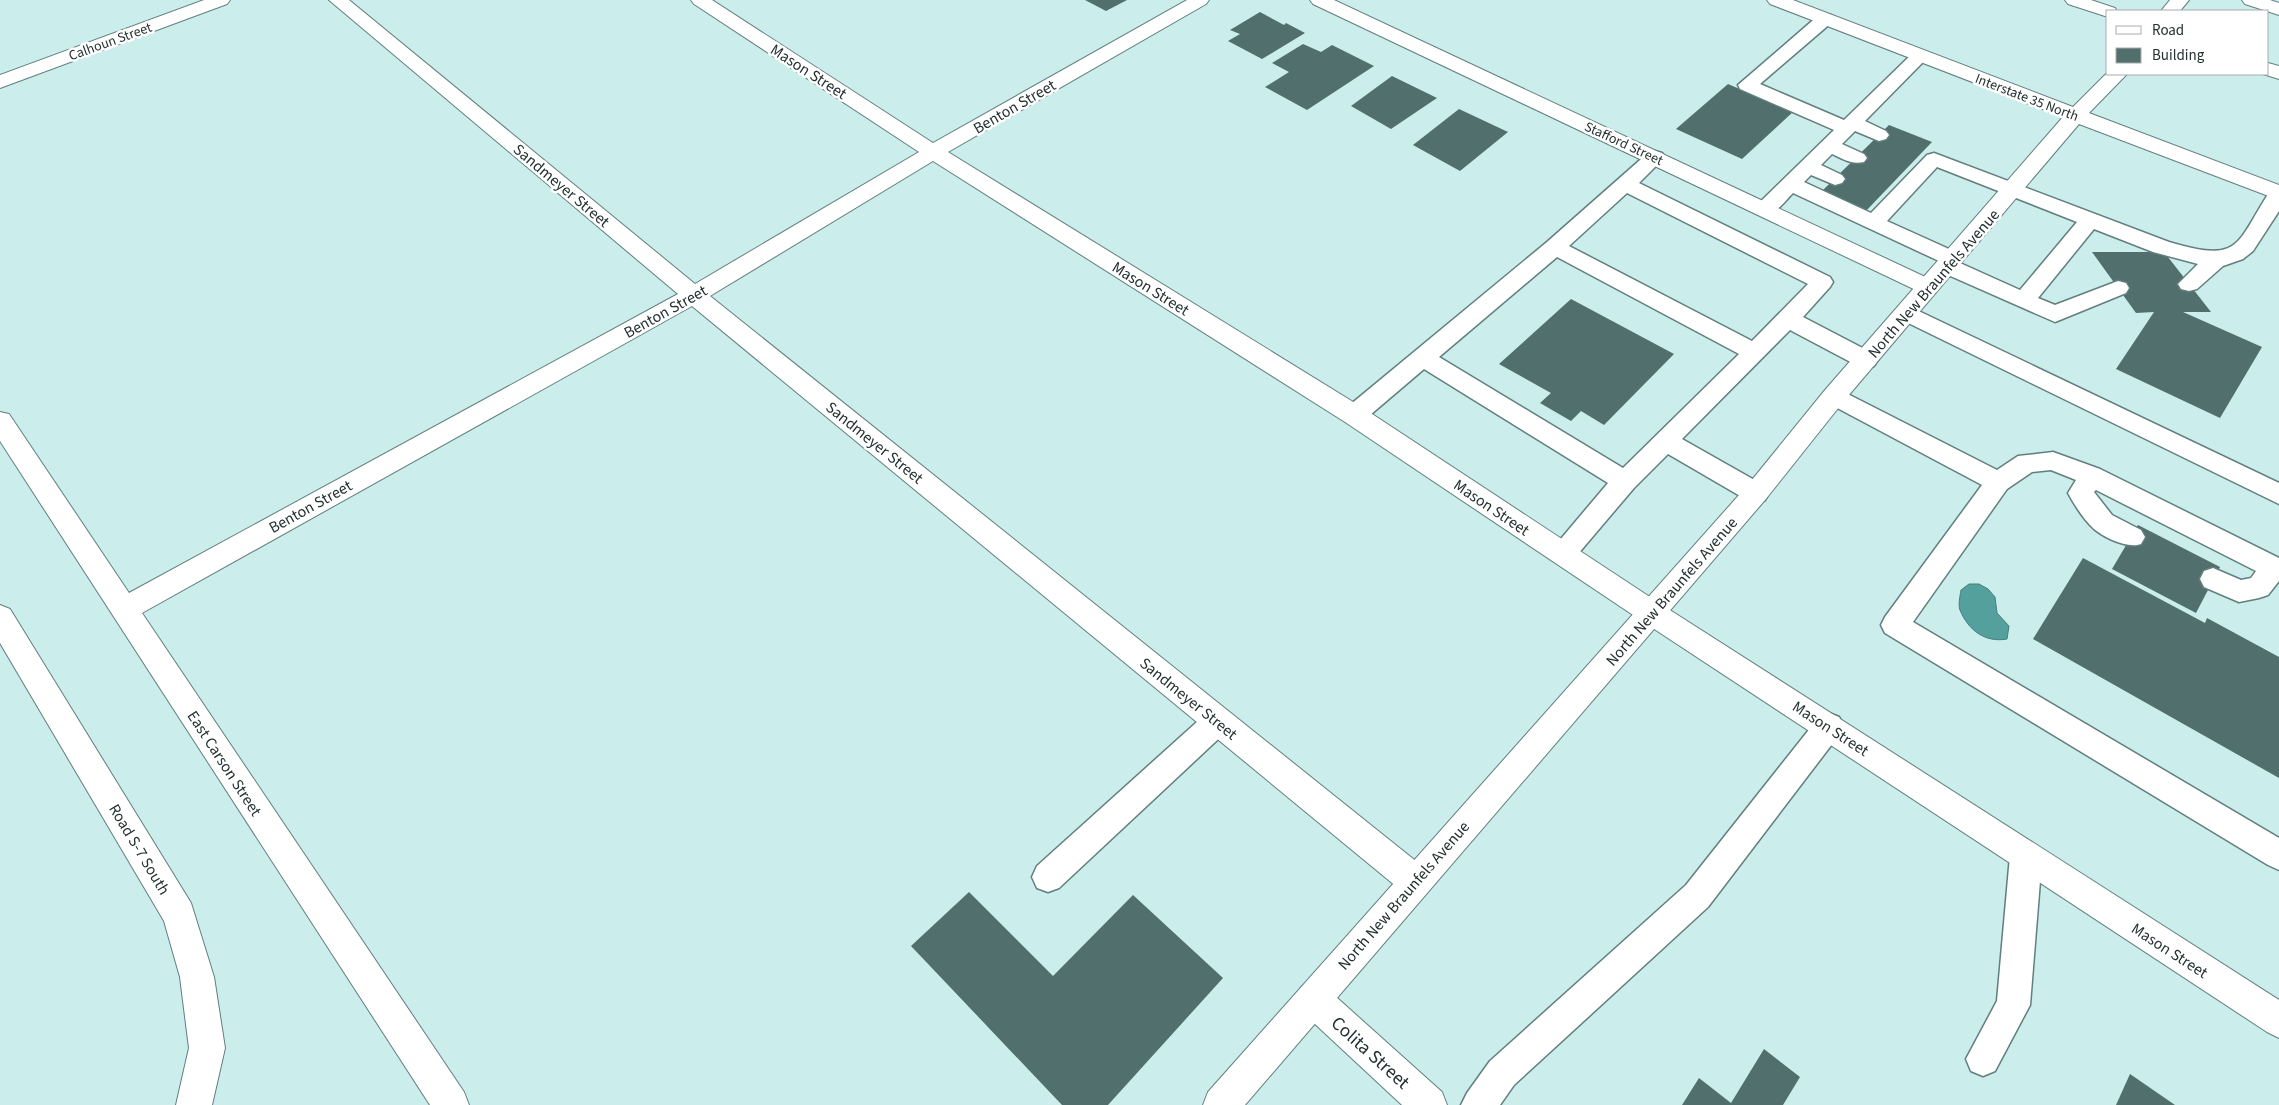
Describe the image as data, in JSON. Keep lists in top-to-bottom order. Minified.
{"streets":{"main road":["Calhoun Street","Mason Street","Interstate 35 North","Benton Street","Stafford Street","Sandmeyer Street","North New Braunfels Avenue","East Carson Street","Road S-7 South","Colita Street"]},"crossings":[["Mason Street","Benton Street"],["Mason Street","North New Braunfels Avenue"],["Interstate 35 North","North New Braunfels Avenue"],["Benton Street","Sandmeyer Street"],["Benton Street","East Carson Street"],["Stafford Street","North New Braunfels Avenue"],["Sandmeyer Street","North New Braunfels Avenue"],["North New Braunfels Avenue","Colita Street"]],"legend":["Road","Building"]}
